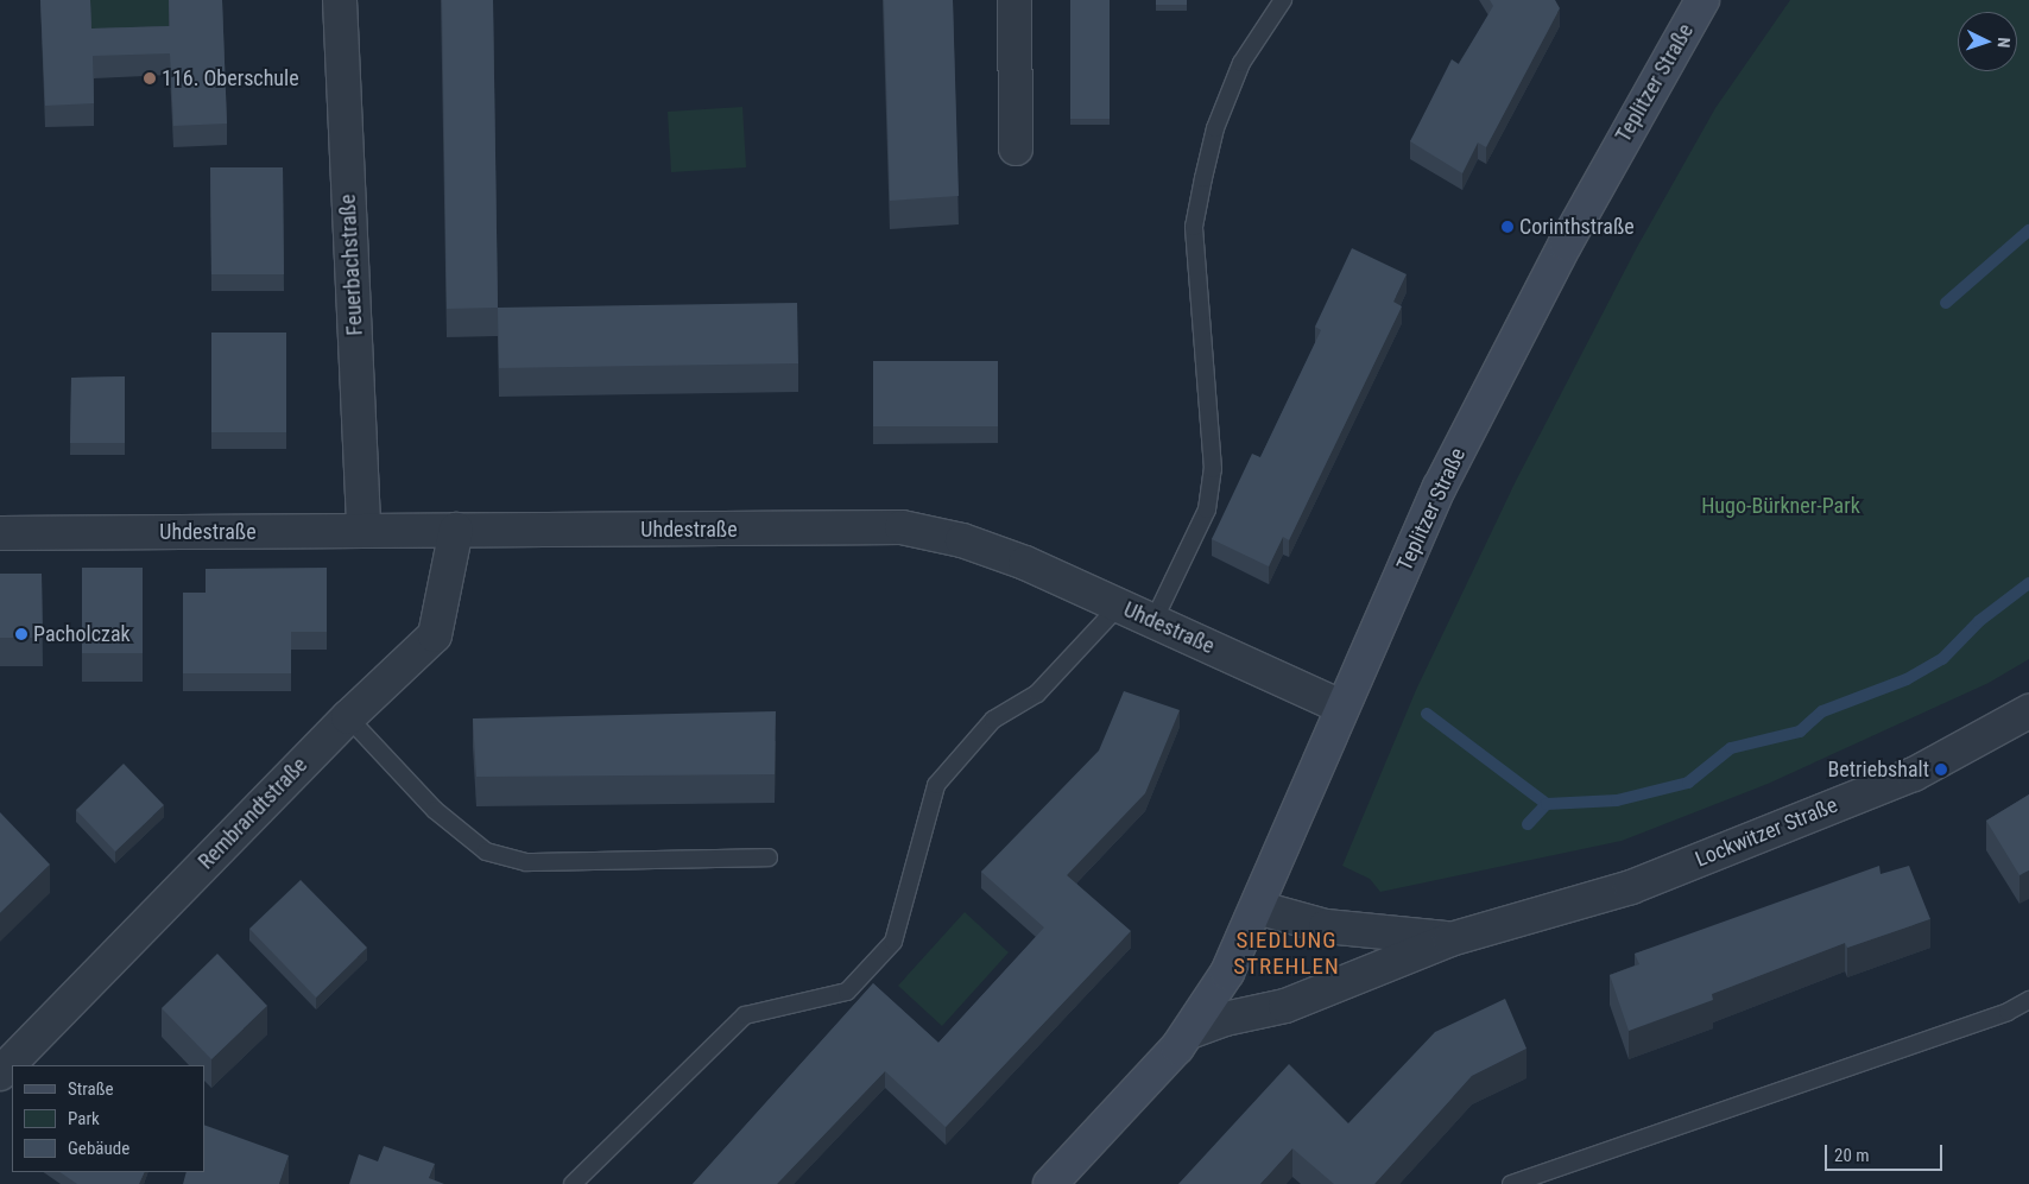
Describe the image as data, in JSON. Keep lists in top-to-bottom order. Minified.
{"streets":{"main road":["Teplitzer Straße"],"street":["Feuerbachstraße","Uhdestraße","Rembrandtstraße","Lockwitzer Straße"]},"crossings":[["Teplitzer Straße","Uhdestraße"],["Teplitzer Straße","Lockwitzer Straße"],["Feuerbachstraße","Uhdestraße"],["Uhdestraße","Rembrandtstraße"]],"districts":["SIEDLUNG STREHLEN"],"parks":["Hugo-Bürkner-Park"],"places":["116. Oberschule","Corinthstraße","Pacholczak","Betriebshalt"],"legend":["Straße","Park","Gebäude"],"scale_bar":"20 m","north":"right"}
